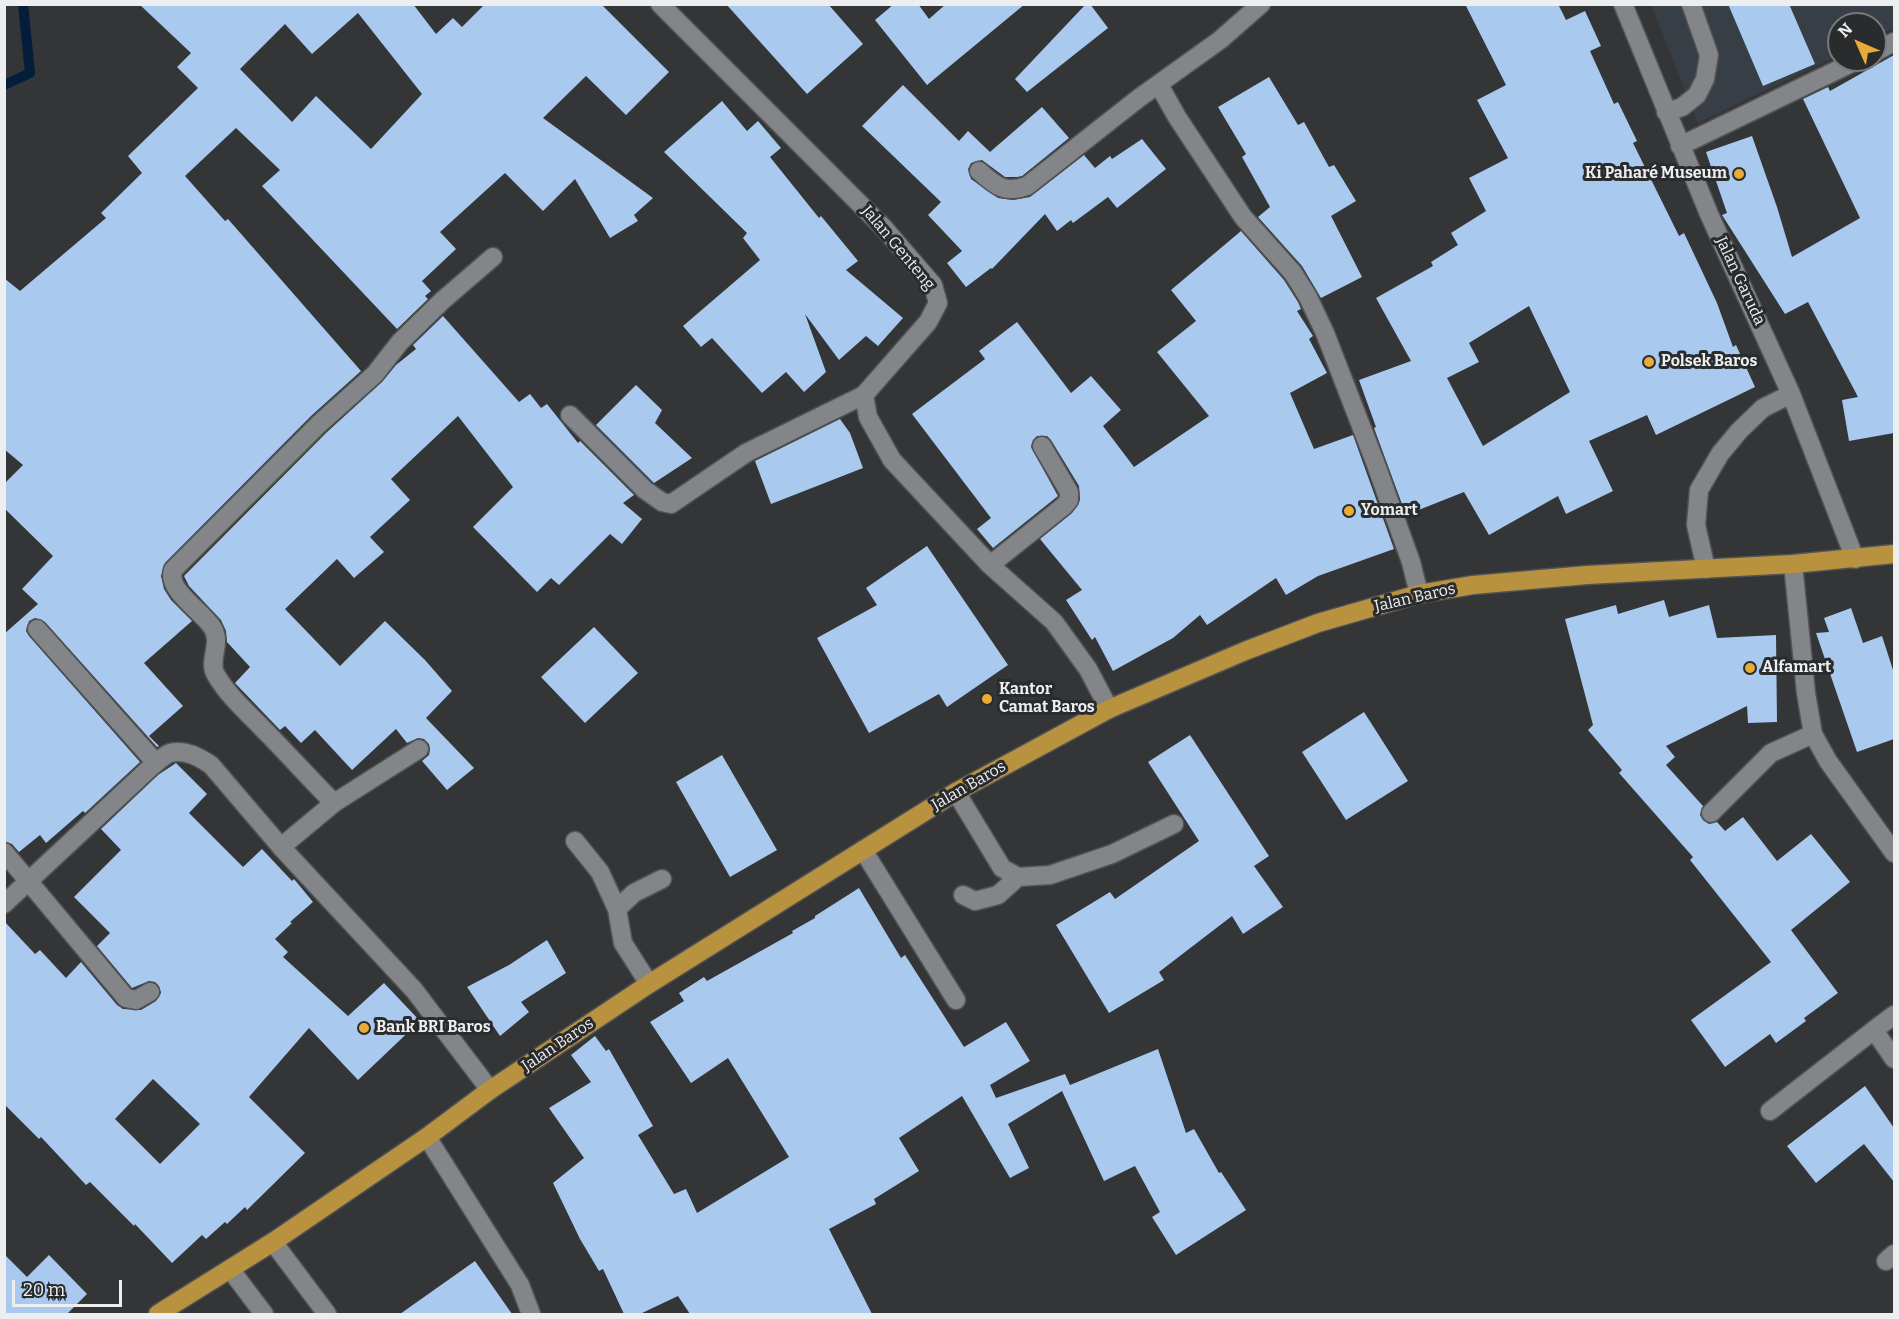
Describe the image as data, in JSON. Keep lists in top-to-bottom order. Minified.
{"streets":{"main road":["Jalan Baros"],"street":["Jalan Genteng","Jalan Garuda"]},"crossings":[["Jalan Garuda","Jalan Baros"]],"places":["Ki Paharé Museum","Polsek Baros","Yomart","Alfamart","Kantor Camat Baros","Bank BRI Baros"],"scale_bar":"20 m","north":"top left"}
